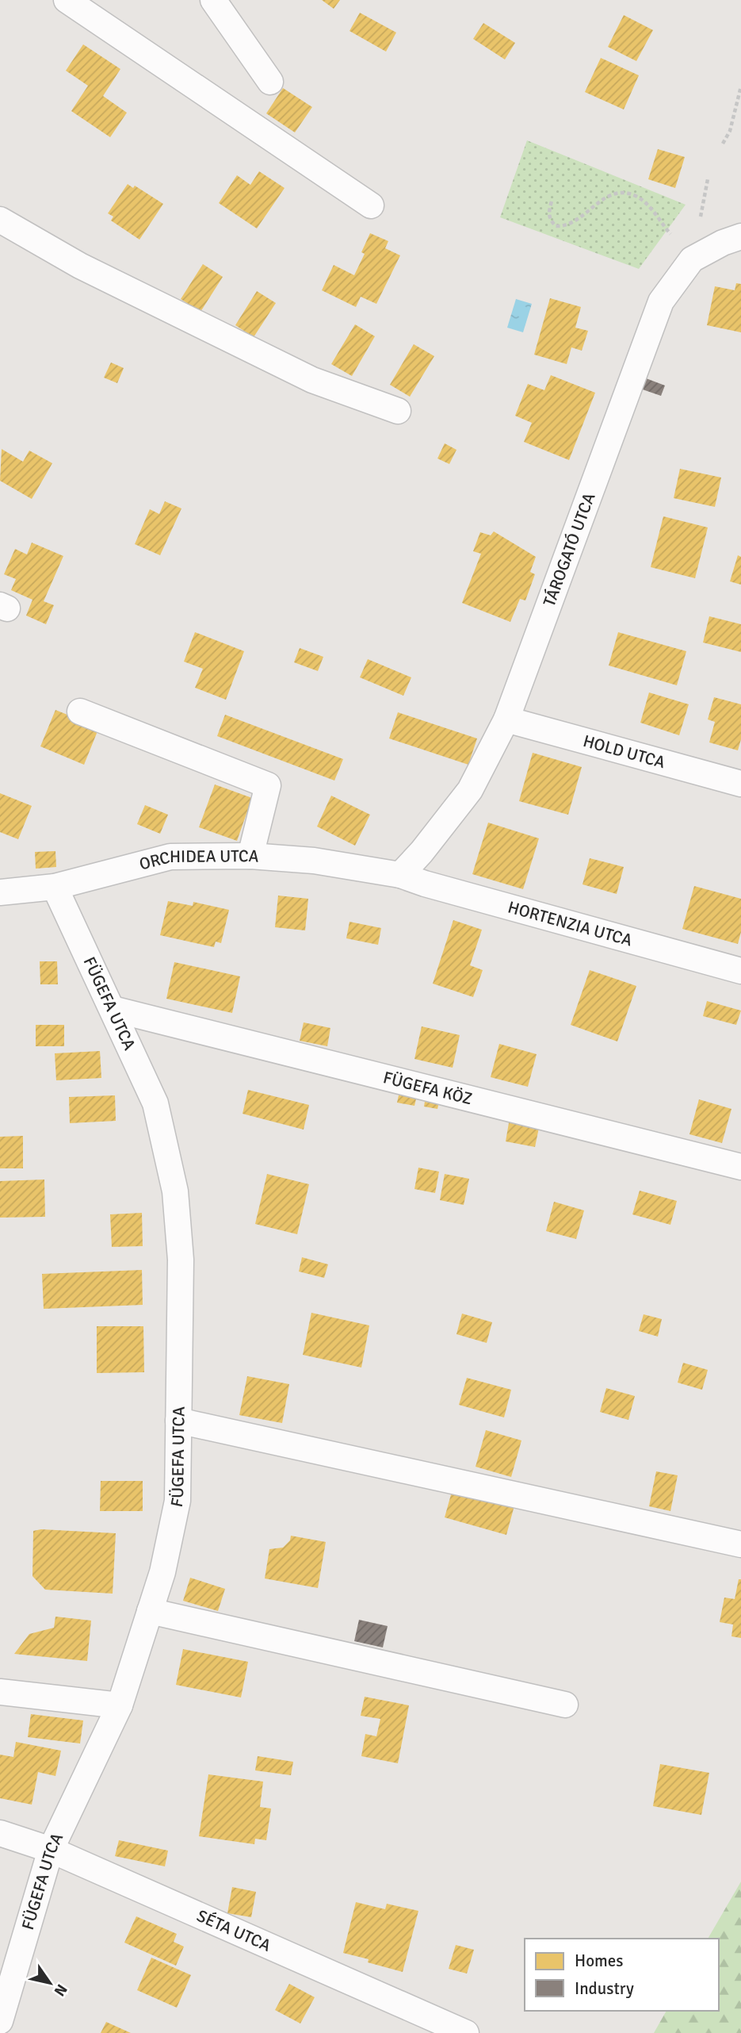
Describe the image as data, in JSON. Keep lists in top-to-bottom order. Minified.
{"streets":{"street":["TÁROGATÓ UTCA","HOLD UTCA","ORCHIDEA UTCA","HORTENZIA UTCA","FÜGEFA UTCA","FÜGEFA KÖZ","SÉTA UTCA"]},"crossings":[["TÁROGATÓ UTCA","HOLD UTCA"],["TÁROGATÓ UTCA","ORCHIDEA UTCA"],["TÁROGATÓ UTCA","HORTENZIA UTCA"],["ORCHIDEA UTCA","HORTENZIA UTCA"],["ORCHIDEA UTCA","FÜGEFA UTCA"],["FÜGEFA UTCA","FÜGEFA KÖZ"],["FÜGEFA UTCA","SÉTA UTCA"]],"legend":["Homes","Industry"],"north":"bottom right"}
